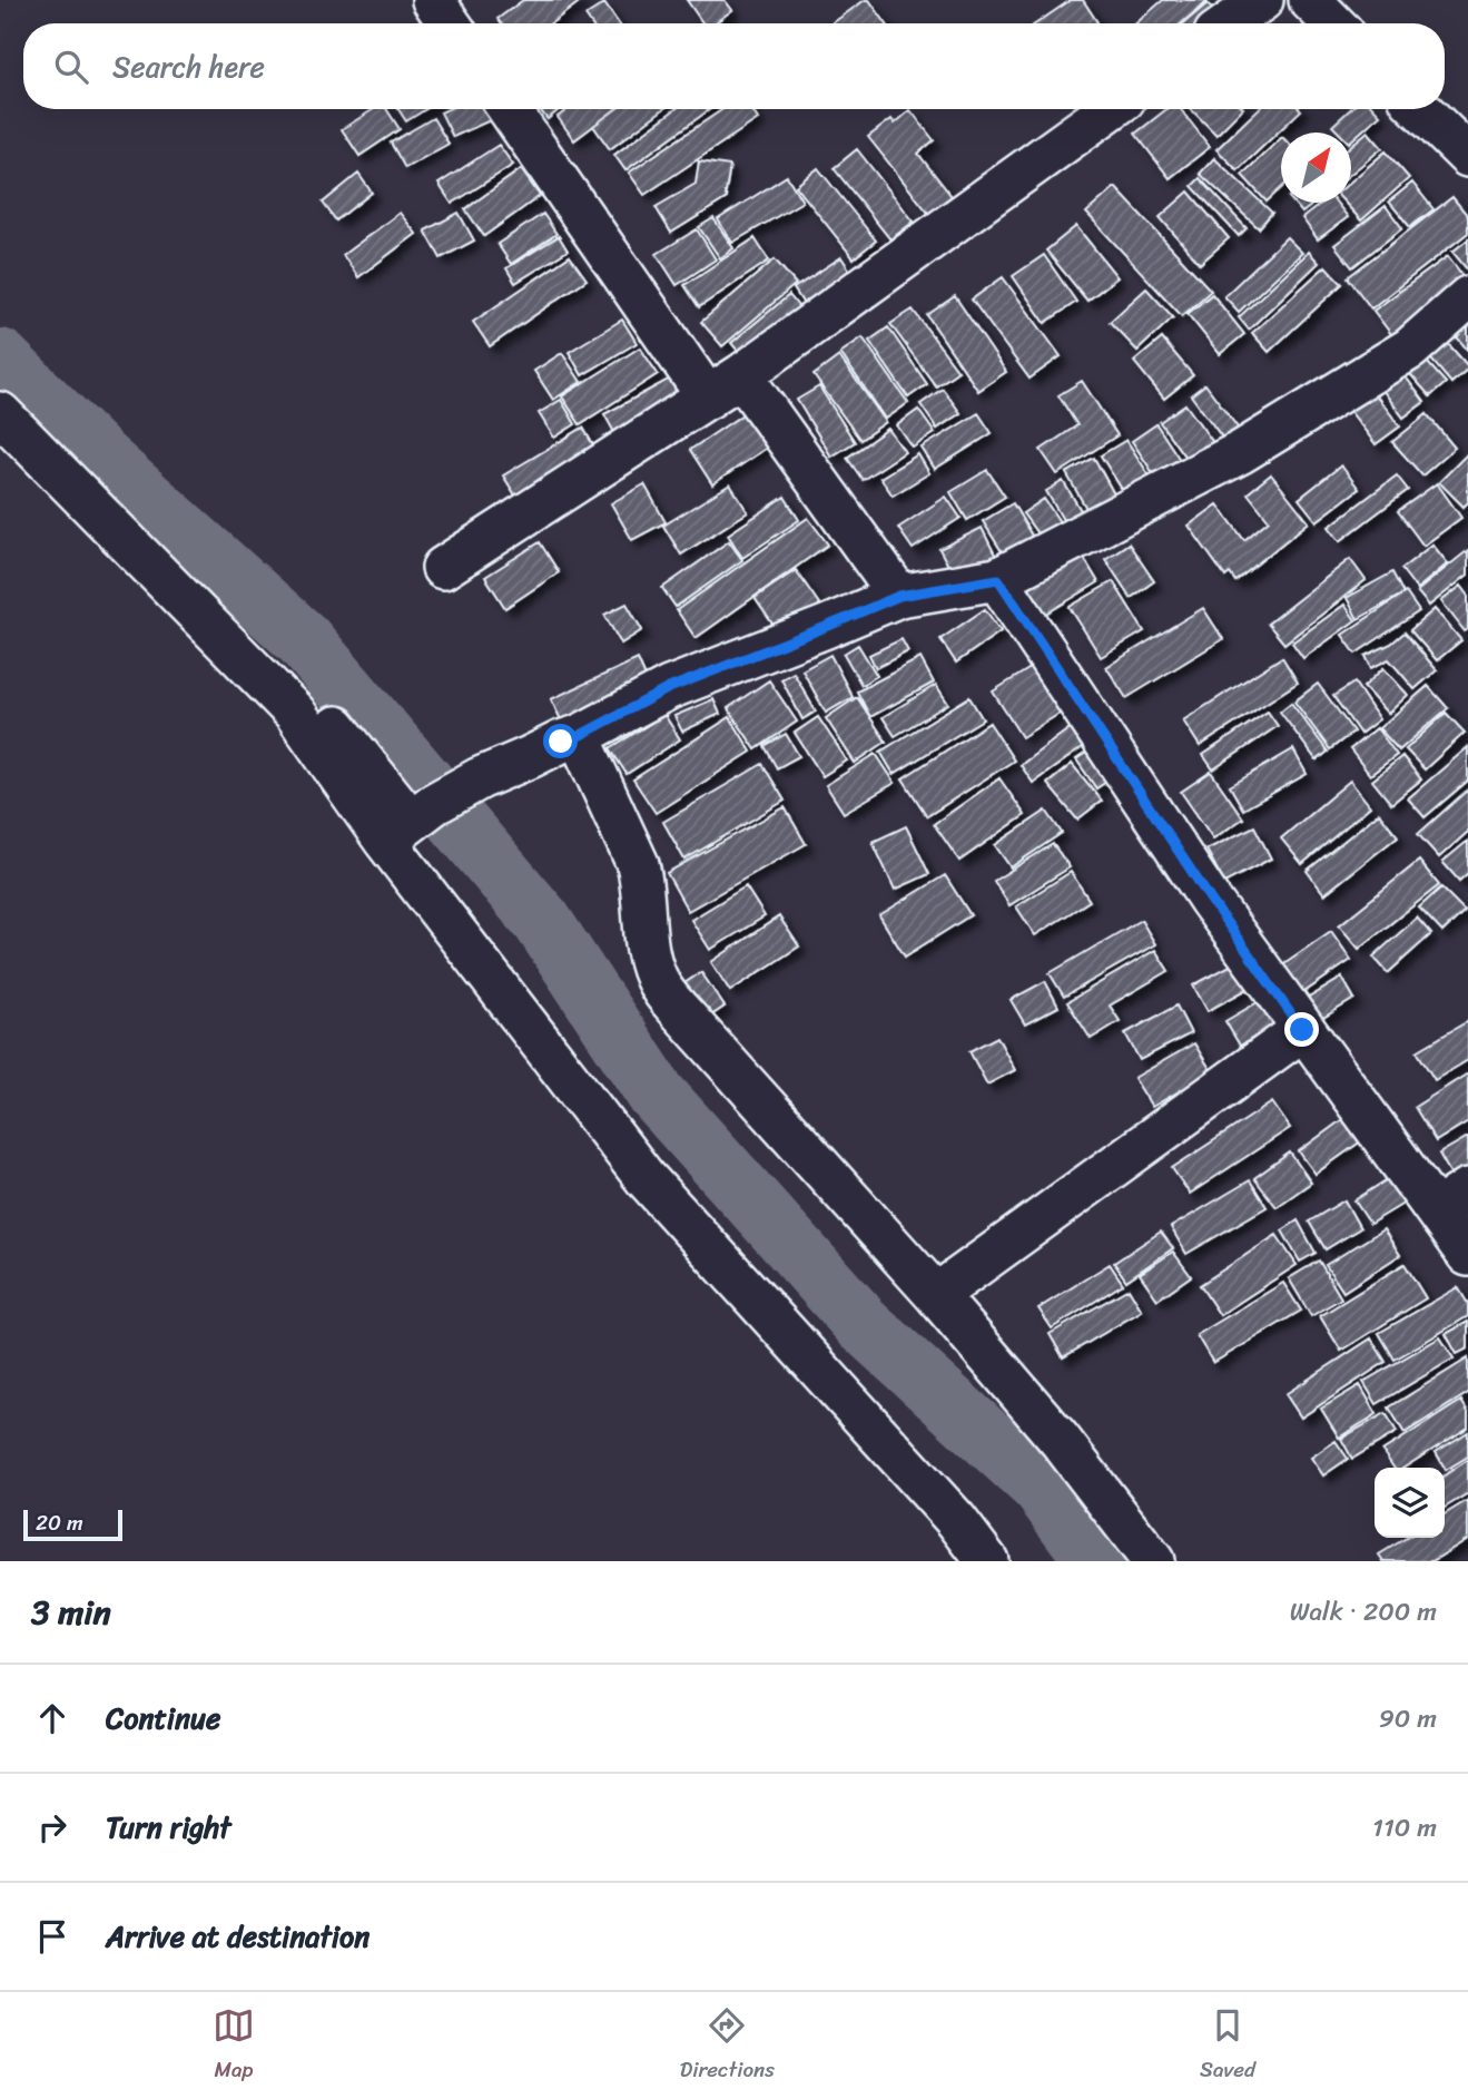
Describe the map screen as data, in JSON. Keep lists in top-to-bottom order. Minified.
{"scale_bar":"20 m","north":"top right","page":{"search":"Search here","scale":"20 m","heading":["3 min","Walk · 200 m"],"list":[["Continue","90 m"],["Turn right","110 m"],"Arrive at destination"],"nav":["Map","Directions","Saved"]}}
